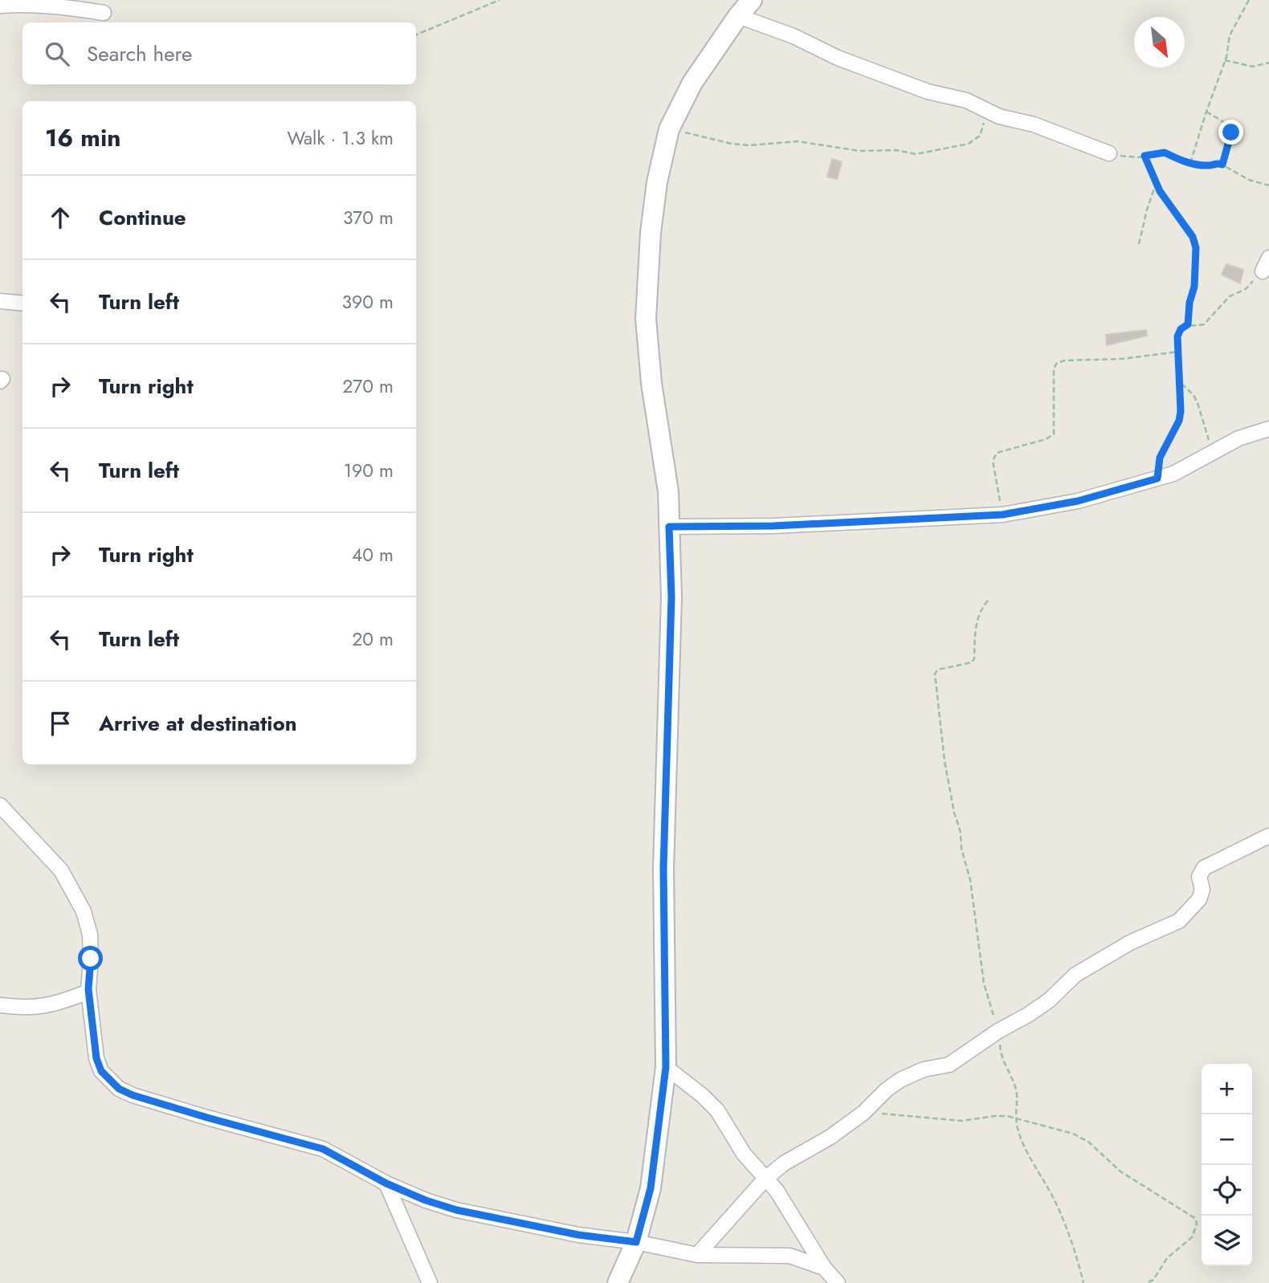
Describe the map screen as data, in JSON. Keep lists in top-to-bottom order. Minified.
{"north":"bottom right","page":{"search":"Search here","heading":["16 min","Walk · 1.3 km"],"list":[["Continue","370 m"],["Turn left","390 m"],["Turn right","270 m"],["Turn left","190 m"],["Turn right","40 m"],["Turn left","20 m"],"Arrive at destination"],"map_buttons":["+","−"]}}
